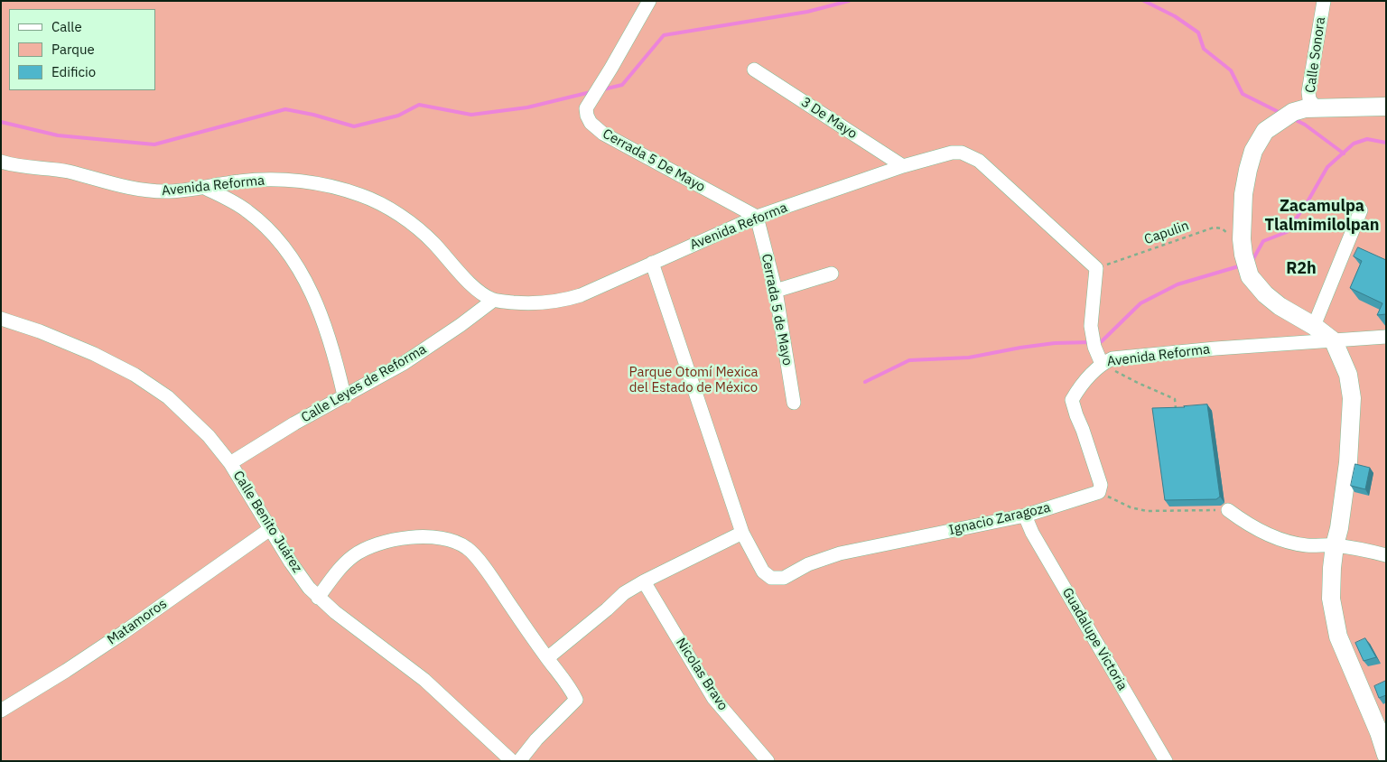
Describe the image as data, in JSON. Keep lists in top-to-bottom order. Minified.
{"streets":{"street":["Calle Sonora","3 De Mayo","Cerrada 5 De Mayo","Avenida Reforma","Cerrada 5 de Mayo","Calle Leyes de Reforma","Ignacio Zaragoza","Calle Benito Juárez","Matamoros","Guadalupe Victoria","Nicolas Bravo"],"path":["Capulin"]},"crossings":[["3 De Mayo","Avenida Reforma"],["Cerrada 5 De Mayo","Avenida Reforma"],["Cerrada 5 De Mayo","Cerrada 5 de Mayo"],["Avenida Reforma","Capulin"],["Avenida Reforma","Cerrada 5 de Mayo"],["Avenida Reforma","Calle Leyes de Reforma"],["Calle Leyes de Reforma","Calle Benito Juárez"],["Ignacio Zaragoza","Guadalupe Victoria"],["Calle Benito Juárez","Matamoros"]],"districts":["Zacamulpa Tlalmimilolpan","R2h"],"parks":["Parque Otomí Mexica del Estado de México"],"legend":["Calle","Parque","Edificio"]}
